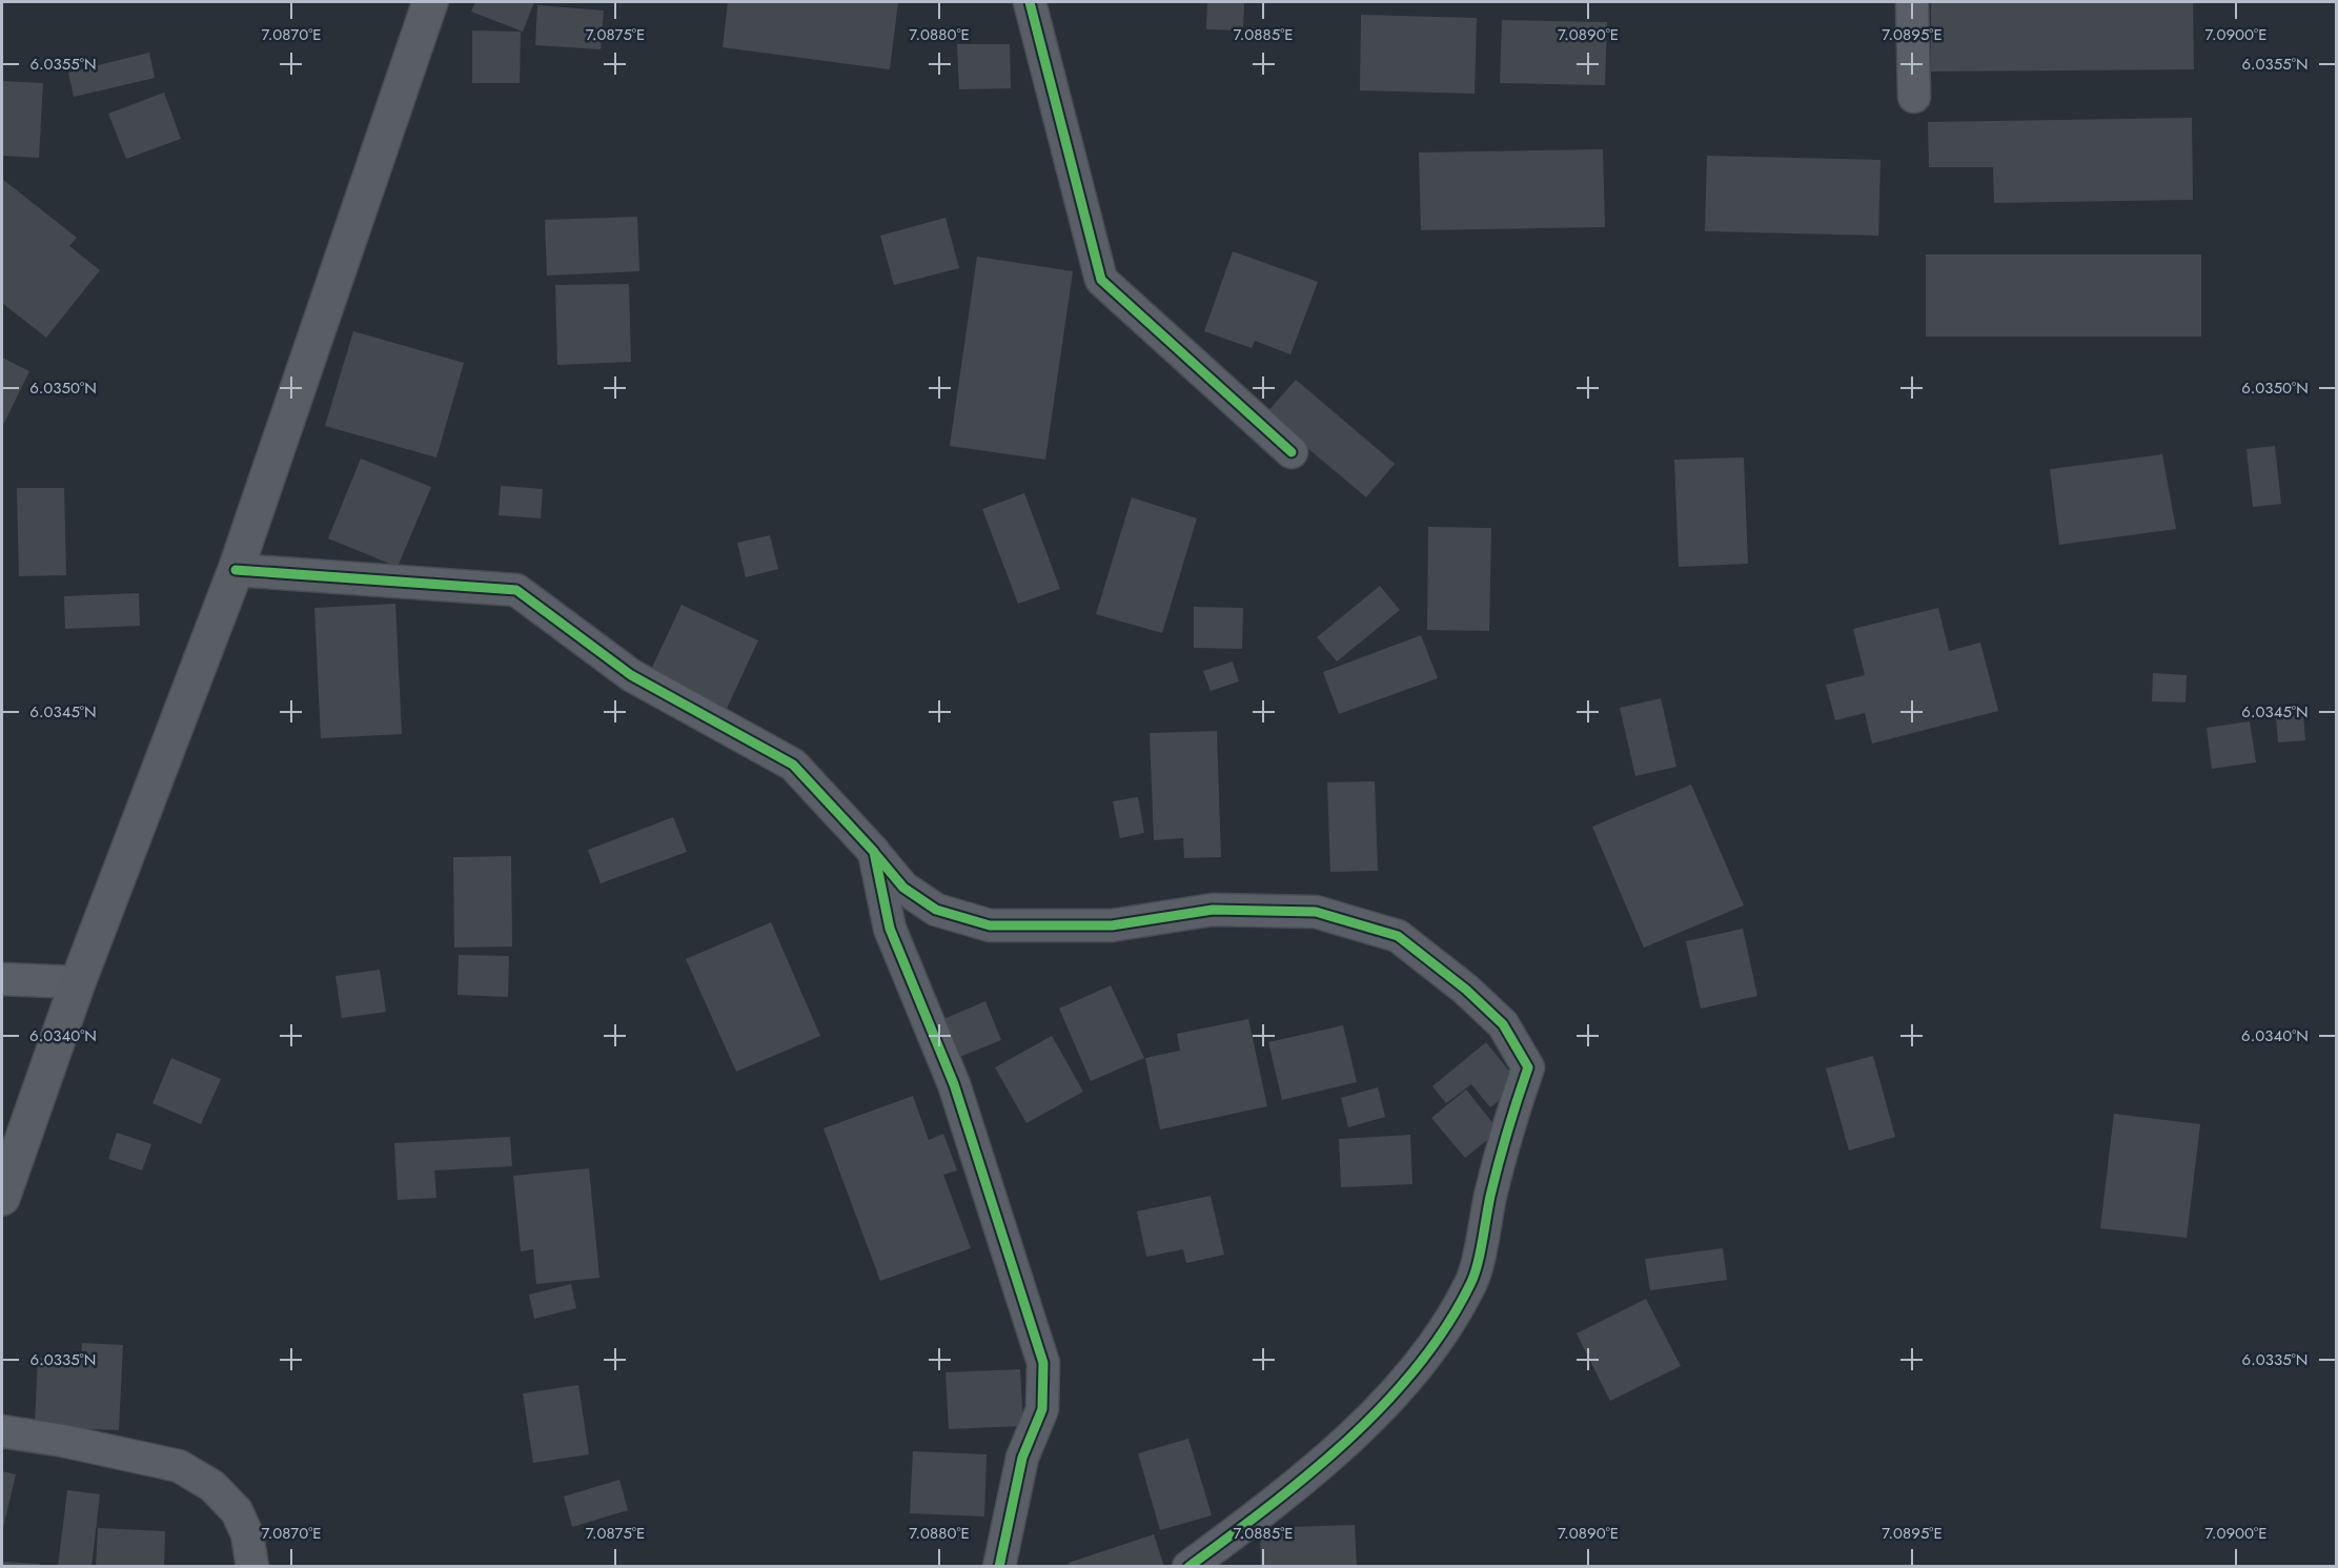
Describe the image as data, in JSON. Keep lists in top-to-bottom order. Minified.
{"coordinates":["7.0870°E","7.0875°E","7.0880°E","7.0885°E","7.0890°E","7.0895°E","7.0900°E","6.0355°N","6.0350°N","6.0345°N","6.0340°N","6.0335°N"]}
